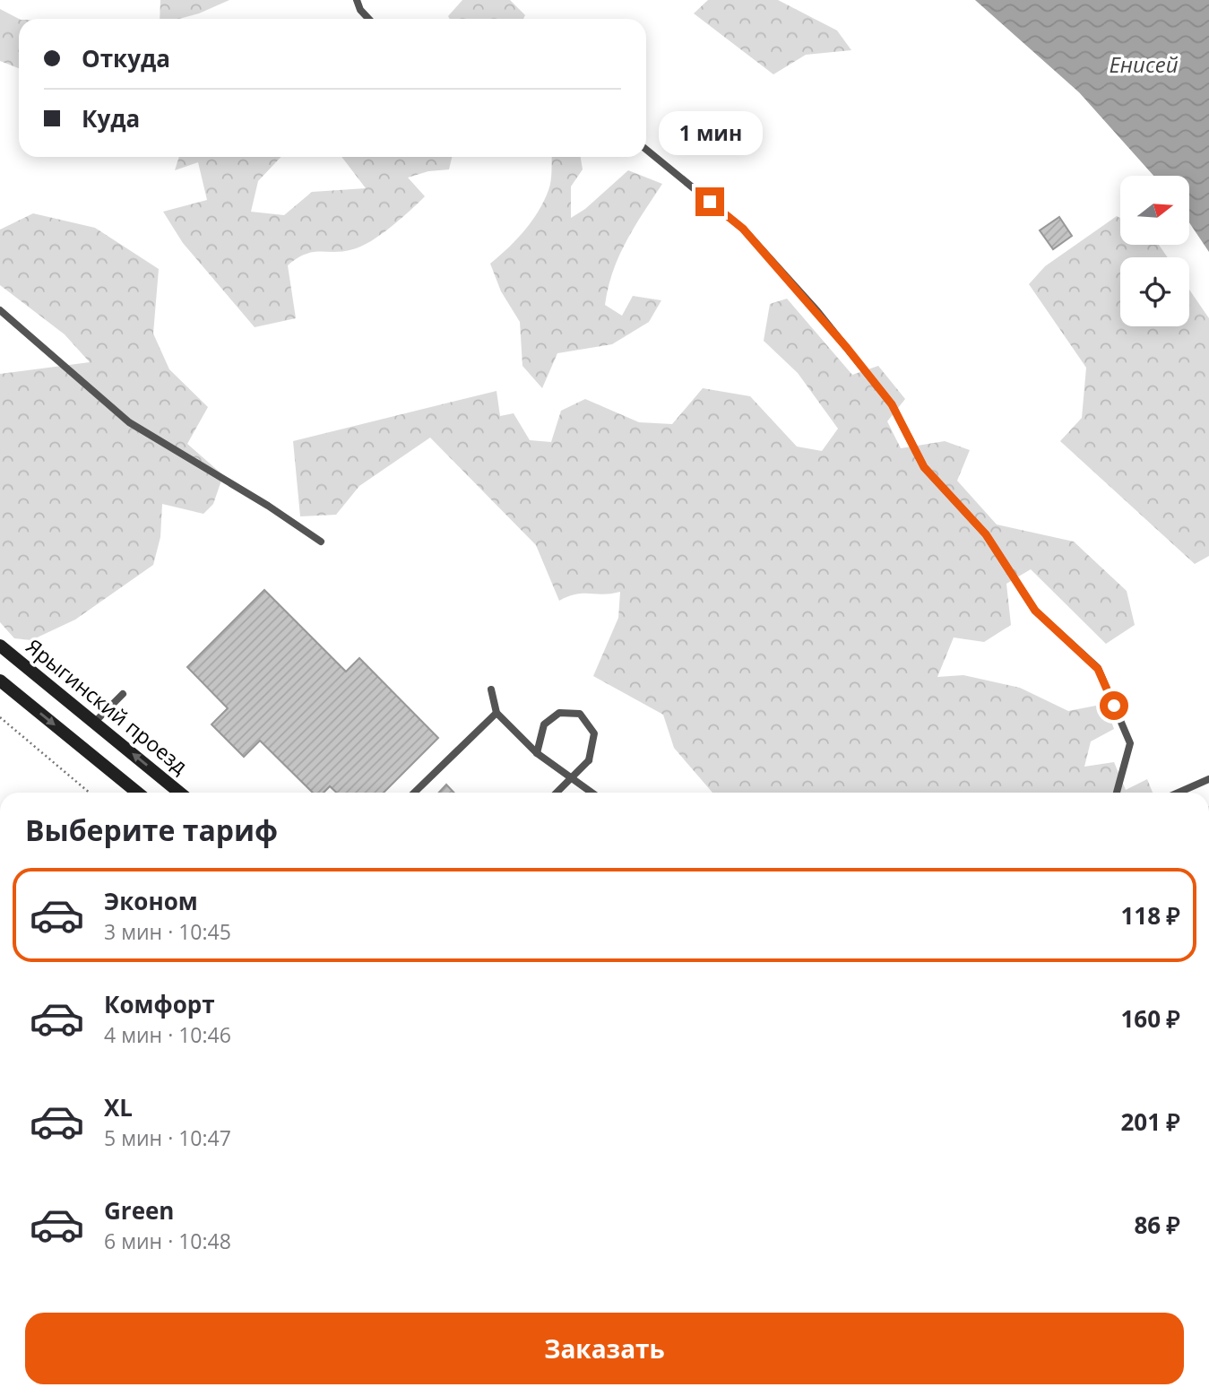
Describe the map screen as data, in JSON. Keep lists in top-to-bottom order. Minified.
{"streets":{"main road":["Ярыгинский проезд"]},"water":["Енисей"],"north":"right","page":{"banner":["Откуда","Куда"],"bubble":"1 мин","heading":"Выберите тариф","list":[{"name":"Эконом","note":"3 мин · 10:45","value":"118 ₽"},{"name":"Комфорт","note":"4 мин · 10:46","value":"160 ₽"},{"name":"XL","note":"5 мин · 10:47","value":"201 ₽"},{"name":"Green","note":"6 мин · 10:48","value":"86 ₽"}],"buttons":"Заказать"}}
